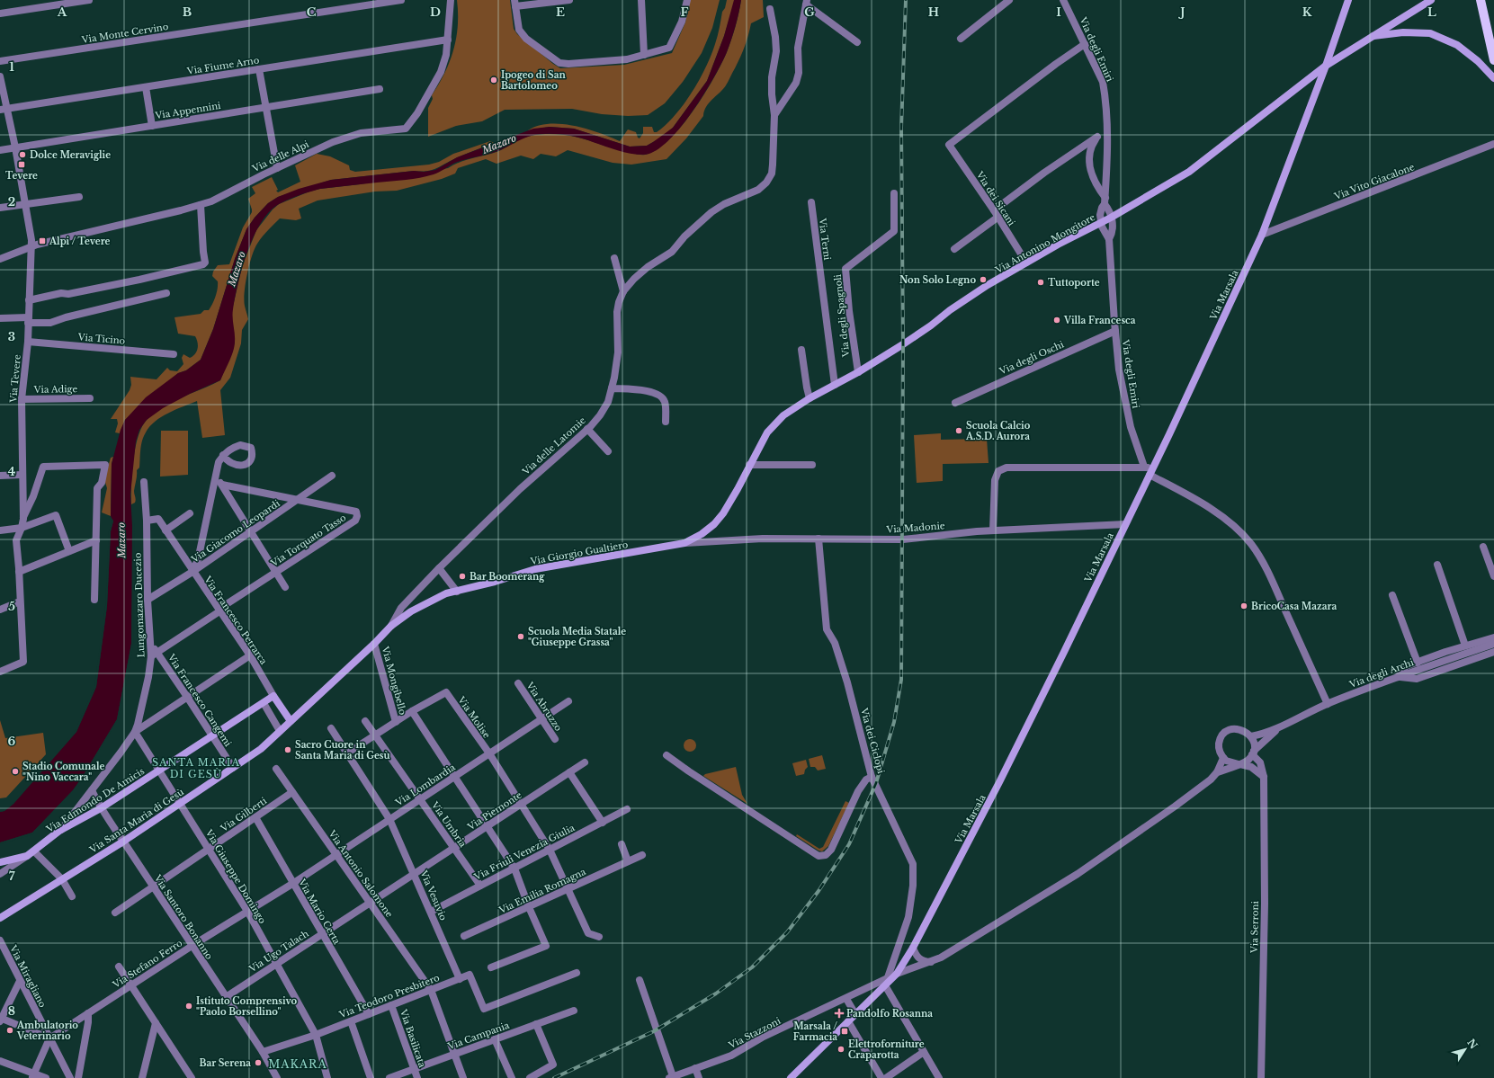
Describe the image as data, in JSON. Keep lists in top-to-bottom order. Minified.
{"streets":{"street":["Via Monte Cervino","Via degli Emiri","Via Fiume Arno","Via Appennini","Via delle Alpi","Via Vito Giacalone","Via dei Sicani","Via Terni","Via Antonino Mongitore","Via Marsala","Via degli Spagnoli","Via Ticino","Via degli Oschi","Via Tevere","Via Adige","Via delle Latomie","Via Madonie","Via Giacomo Leopardi","Via Torquato Tasso","Via Giorgio Gualtiero","Lungomazaro Ducezio","Via Francesco Petrarca","Via degli Archi","Via Mongibello","Via Francesco Cangemi","Via Abruzzo","Via Molise","Via dei Ciclopi","Via Lombardia","Via Edmondo De Amicis","Via Piemonte","Via Gilberti","Via Santa Maria di Gesù","Via Umbria","Via Friuli Venezia Giulia","Via Antonio Salomone","Via Giuseppe Domingo","Via Emilia Romagna","Via Vesuvio","Via Mario Certa","Via Santoro Bonanno","Via Serroni","Via Ugo Talach","Via Stefano Ferro","Via Miragliano","Via Teodoro Presbitero","Via Stazzoni","Via Campania","Via Basilicata"]},"crossings":[["Via degli Emiri","Via dei Sicani"],["Via degli Emiri","Via Antonino Mongitore"],["Via degli Emiri","Via degli Oschi"],["Via Fiume Arno","Via delle Alpi"],["Via Fiume Arno","Via Tevere"],["Via Appennini","Via Tevere"],["Via delle Alpi","Via Tevere"],["Via Vito Giacalone","Via Marsala"],["Via dei Sicani","Via Antonino Mongitore"],["Via Terni","Via Antonino Mongitore"],["Via Antonino Mongitore","Via Marsala"],["Via Antonino Mongitore","Via degli Spagnoli"],["Via Antonino Mongitore","Via Giorgio Gualtiero"],["Via Marsala","Via Madonie"],["Via Marsala","Via dei Ciclopi"],["Via Marsala","Via Stazzoni"],["Via Ticino","Via Tevere"],["Via Tevere","Via Adige"],["Via delle Latomie","Via Giorgio Gualtiero"],["Via delle Latomie","Via Santa Maria di Gesù"],["Via Madonie","Via Giorgio Gualtiero"],["Via Madonie","Via dei Ciclopi"],["Via Giacomo Leopardi","Via Torquato Tasso"],["Via Giacomo Leopardi","Lungomazaro Ducezio"],["Via Giacomo Leopardi","Via Francesco Petrarca"],["Via Torquato Tasso","Lungomazaro Ducezio"],["Via Torquato Tasso","Via Francesco Petrarca"],["Via Torquato Tasso","Via Francesco Cangemi"],["Via Giorgio Gualtiero","Via Santa Maria di Gesù"],["Lungomazaro Ducezio","Via Francesco Petrarca"],["Lungomazaro Ducezio","Via Francesco Cangemi"],["Lungomazaro Ducezio","Via Edmondo De Amicis"],["Lungomazaro Ducezio","Via Giuseppe Domingo"],["Lungomazaro Ducezio","Via Santoro Bonanno"],["Via Francesco Petrarca","Via Edmondo De Amicis"],["Via Francesco Petrarca","Via Santa Maria di Gesù"],["Via degli Archi","Via Serroni"],["Via Mongibello","Via Molise"],["Via Mongibello","Via Santa Maria di Gesù"],["Via Francesco Cangemi","Via Edmondo De Amicis"],["Via Francesco Cangemi","Via Santa Maria di Gesù"],["Via Abruzzo","Via Lombardia"],["Via Molise","Via Lombardia"],["Via Molise","Via Piemonte"],["Via Molise","Via Umbria"],["Via Molise","Via Friuli Venezia Giulia"],["Via Molise","Via Emilia Romagna"],["Via Molise","Via Vesuvio"],["Via dei Ciclopi","Via Stazzoni"],["Via Lombardia","Via Umbria"],["Via Lombardia","Via Antonio Salomone"],["Via Lombardia","Via Vesuvio"],["Via Lombardia","Via Mario Certa"],["Via Lombardia","Via Stefano Ferro"],["Via Edmondo De Amicis","Via Giuseppe Domingo"],["Via Edmondo De Amicis","Via Santoro Bonanno"],["Via Piemonte","Via Umbria"],["Via Piemonte","Via Vesuvio"],["Via Piemonte","Via Ugo Talach"],["Via Gilberti","Via Antonio Salomone"],["Via Gilberti","Via Giuseppe Domingo"],["Via Gilberti","Via Mario Certa"],["Via Gilberti","Via Santoro Bonanno"],["Via Santa Maria di Gesù","Via Giuseppe Domingo"],["Via Santa Maria di Gesù","Via Santoro Bonanno"],["Via Umbria","Via Friuli Venezia Giulia"],["Via Friuli Venezia Giulia","Via Vesuvio"],["Via Antonio Salomone","Via Ugo Talach"],["Via Antonio Salomone","Via Teodoro Presbitero"],["Via Antonio Salomone","Via Campania"],["Via Giuseppe Domingo","Via Ugo Talach"],["Via Giuseppe Domingo","Via Stefano Ferro"],["Via Giuseppe Domingo","Via Teodoro Presbitero"],["Via Vesuvio","Via Ugo Talach"],["Via Vesuvio","Via Teodoro Presbitero"],["Via Mario Certa","Via Ugo Talach"],["Via Mario Certa","Via Stefano Ferro"],["Via Mario Certa","Via Teodoro Presbitero"],["Via Santoro Bonanno","Via Ugo Talach"],["Via Santoro Bonanno","Via Stefano Ferro"],["Via Santoro Bonanno","Via Teodoro Presbitero"],["Via Stefano Ferro","Via Miragliano"],["Via Teodoro Presbitero","Via Basilicata"],["Via Campania","Via Basilicata"]],"districts":["SANTA MARIA DI GESÙ","MAKARA"],"water":["Mazaro"],"places":{"other":["Ipogeo di San Bartolomeo","Dolce Meraviglie","Non Solo Legno","Tuttoporte","Villa Francesca","Scuola Calcio A.S.D. Aurora","Bar Boomerang","BricoCasa Mazara","Scuola Media Statale \"Giuseppe Grassa\"","Sacro Cuore in Santa Maria di Gesù","Stadio Comunale \"Nino Vaccara\"","Istituto Comprensivo \"Paolo Borsellino\"","Ambulatorio Veterinario","Elettroforniture Craparotta","Bar Serena"],"transit":["Tevere","Alpi / Tevere","Marsala / Farmacia"],"health":["Pandolfo Rosanna"]},"north":"top right","grid":{"columns":["A","B","C","D","E","F","G","H","I","J","K","L"],"rows":["1","2","3","4","5","6","7","8"]}}
